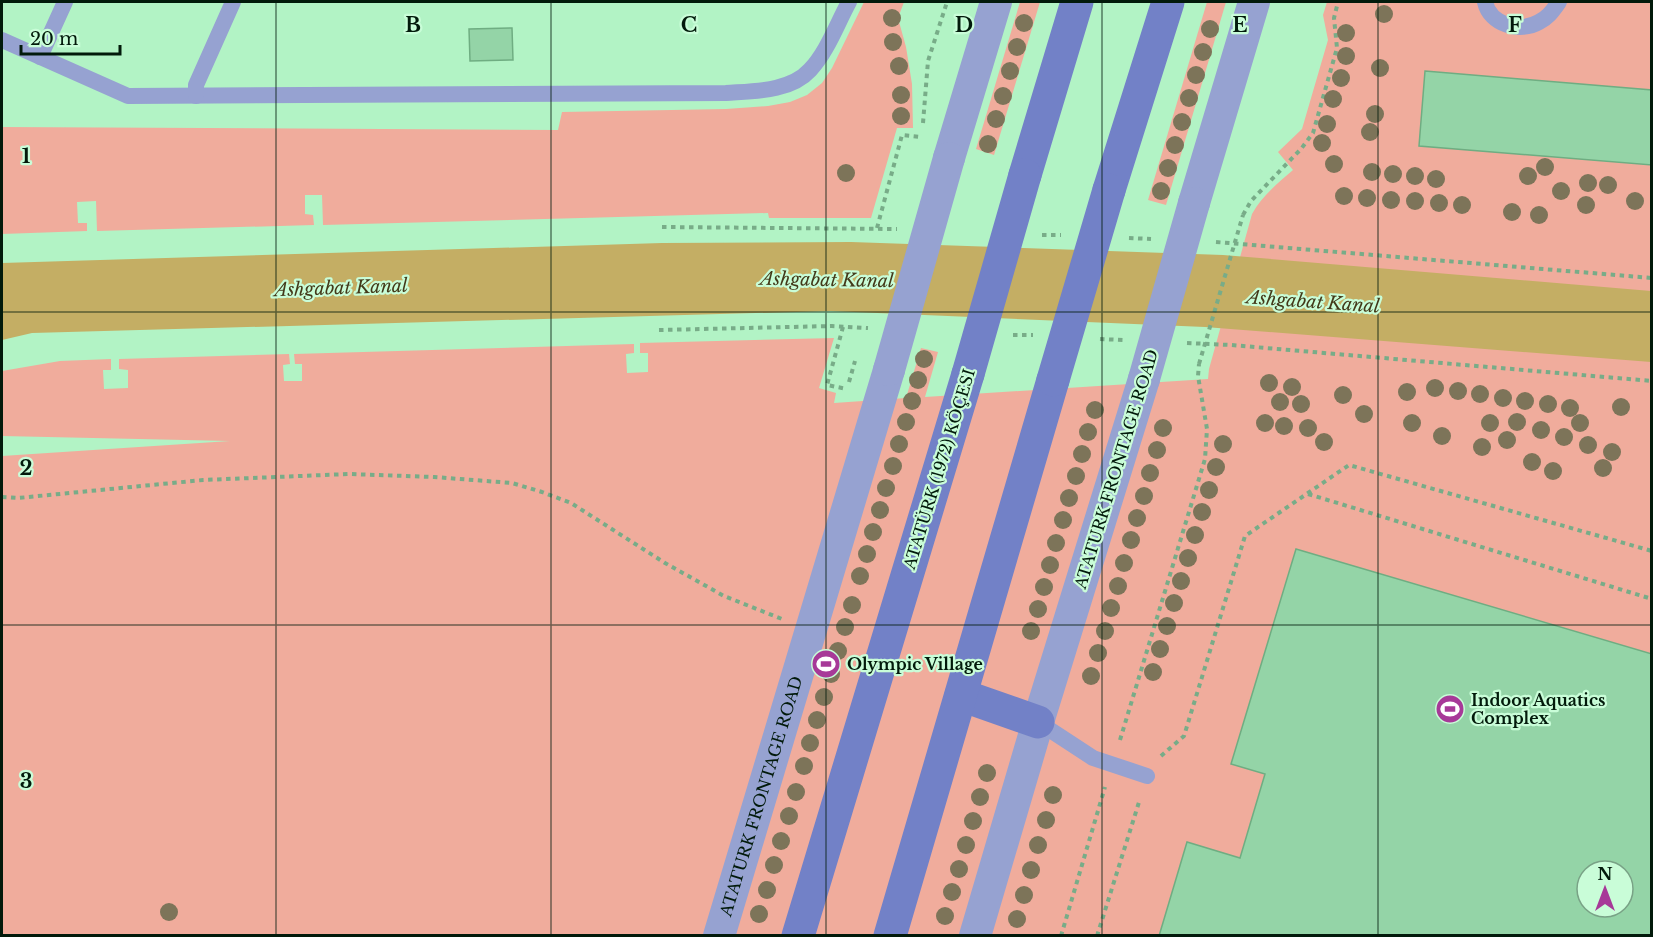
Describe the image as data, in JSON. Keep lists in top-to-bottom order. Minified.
{"streets":{"main road":["ATATÜRK (1972) KÖÇESI"],"street":["ATATURK FRONTAGE ROAD"]},"water":["Ashgabat Kanal"],"places":{"sports":["Olympic Village","Indoor Aquatics Complex"]},"scale_bar":"20 m","north":"top","grid":{"columns":["B","C","D","E","F"],"rows":["1","2","3"]}}
